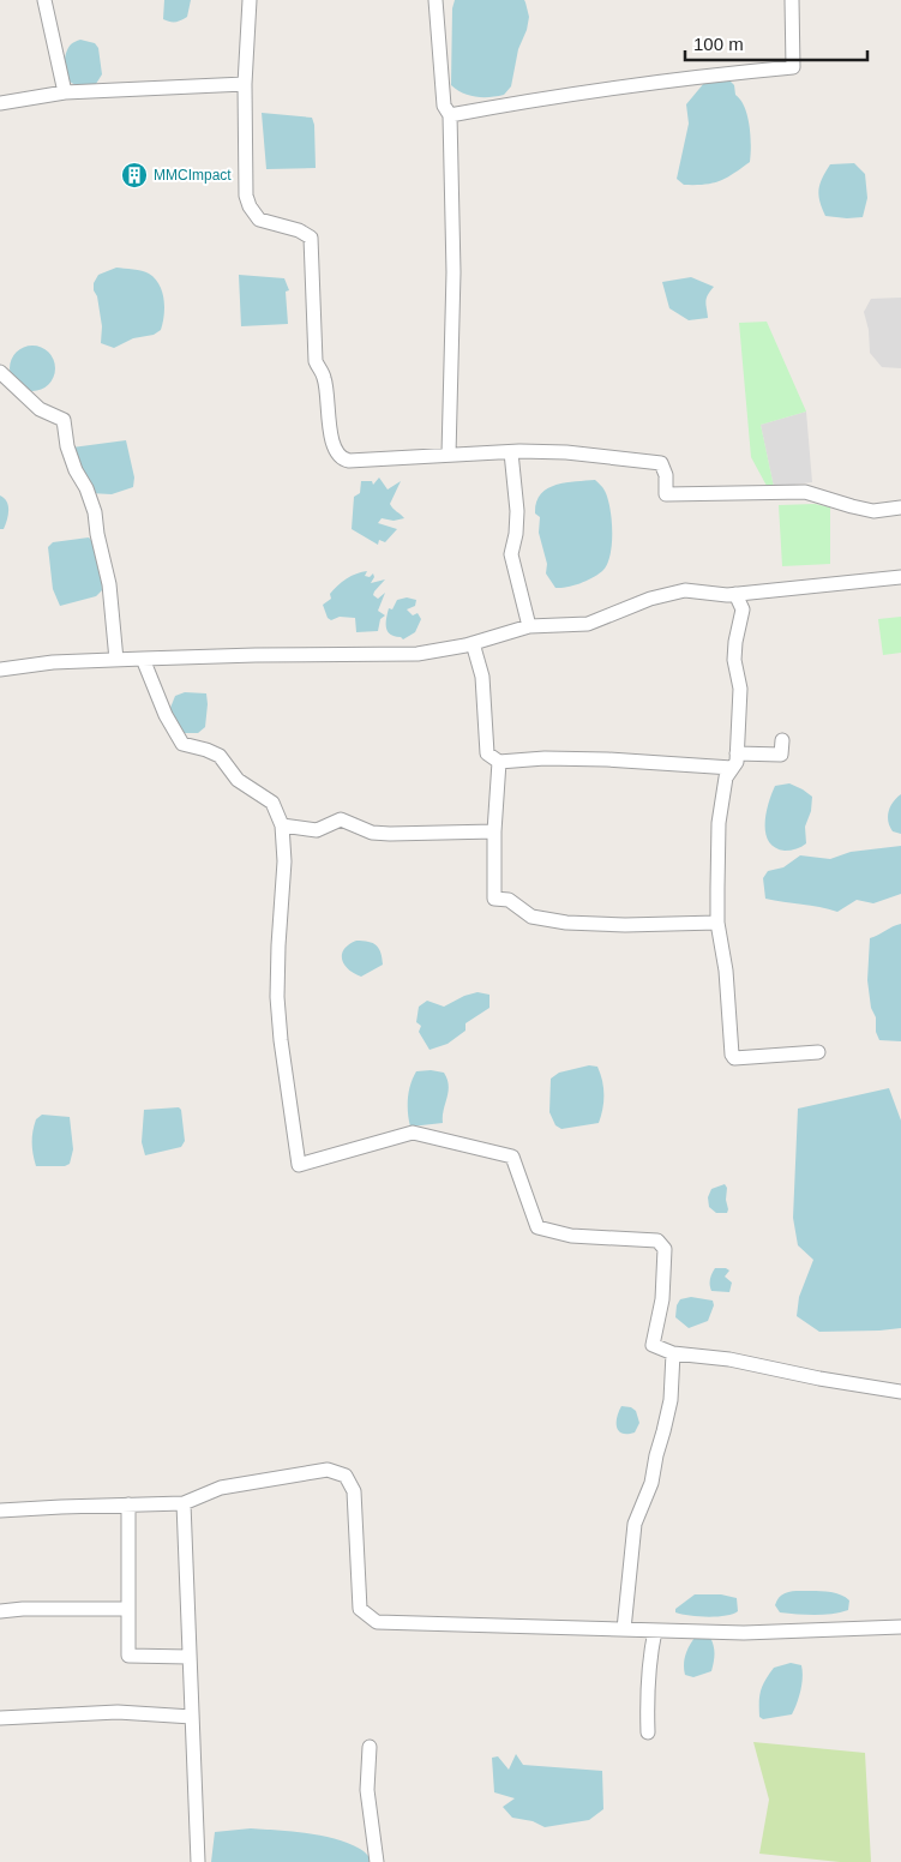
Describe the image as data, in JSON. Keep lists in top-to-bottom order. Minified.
{"places":{"building":["MMCImpact"]},"scale_bar":"100 m"}
